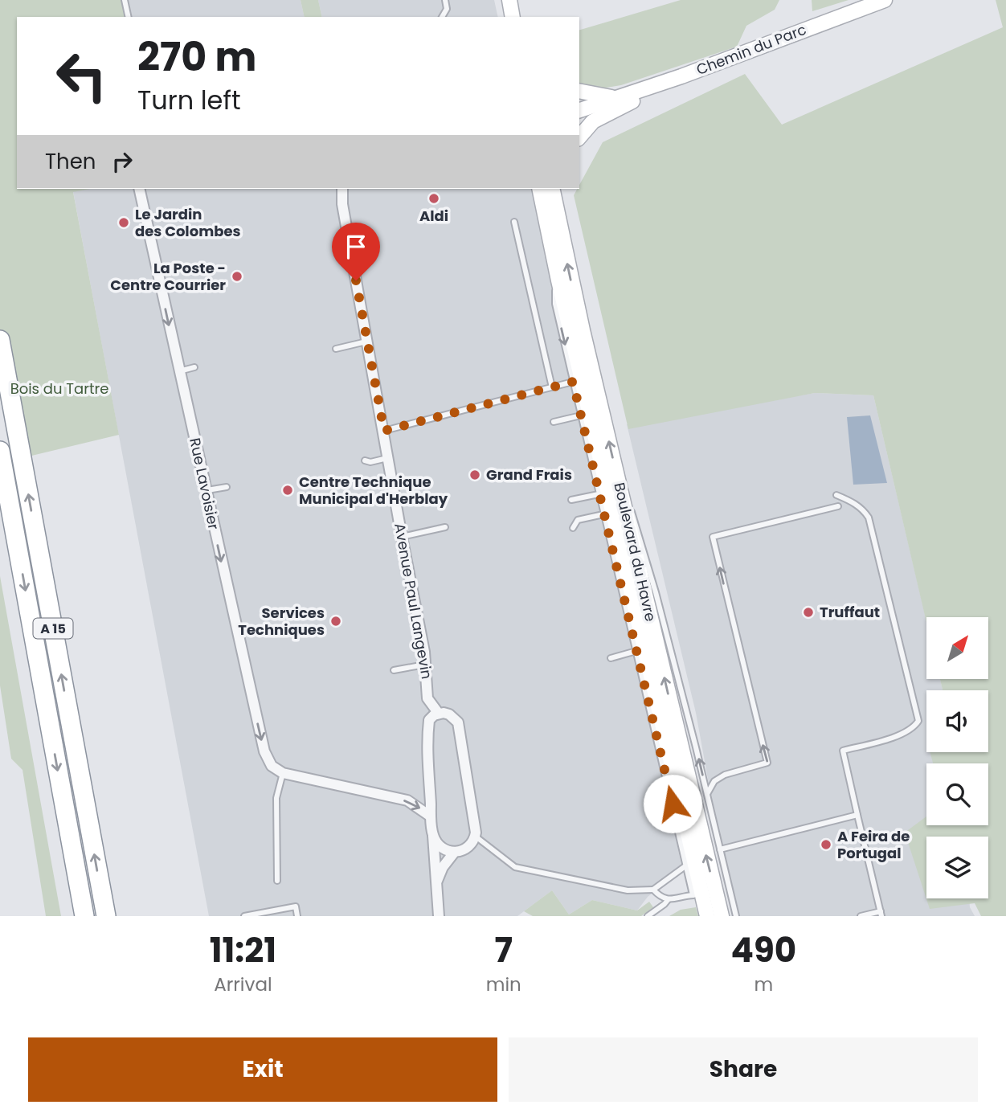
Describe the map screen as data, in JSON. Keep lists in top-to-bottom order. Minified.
{"streets":{"highway":["A 15"],"main road":["Chemin du Parc","Boulevard du Havre"],"street":["Rue Lavoisier","Avenue Paul Langevin"]},"one_way":["Rue Lavoisier"],"parks":["Bois du Tartre"],"places":["Aldi","Le Jardin des Colombes","La Poste - Centre Courrier","Grand Frais","Centre Technique Municipal d'Herblay","Truffaut","Services Techniques","A Feira de Portugal"],"north":"top right","page":{"turn":["270 m","Turn left"],"then":"Then","eta":["11:21","Arrival","7","min","490","m"],"buttons":["Exit","Share"]}}
